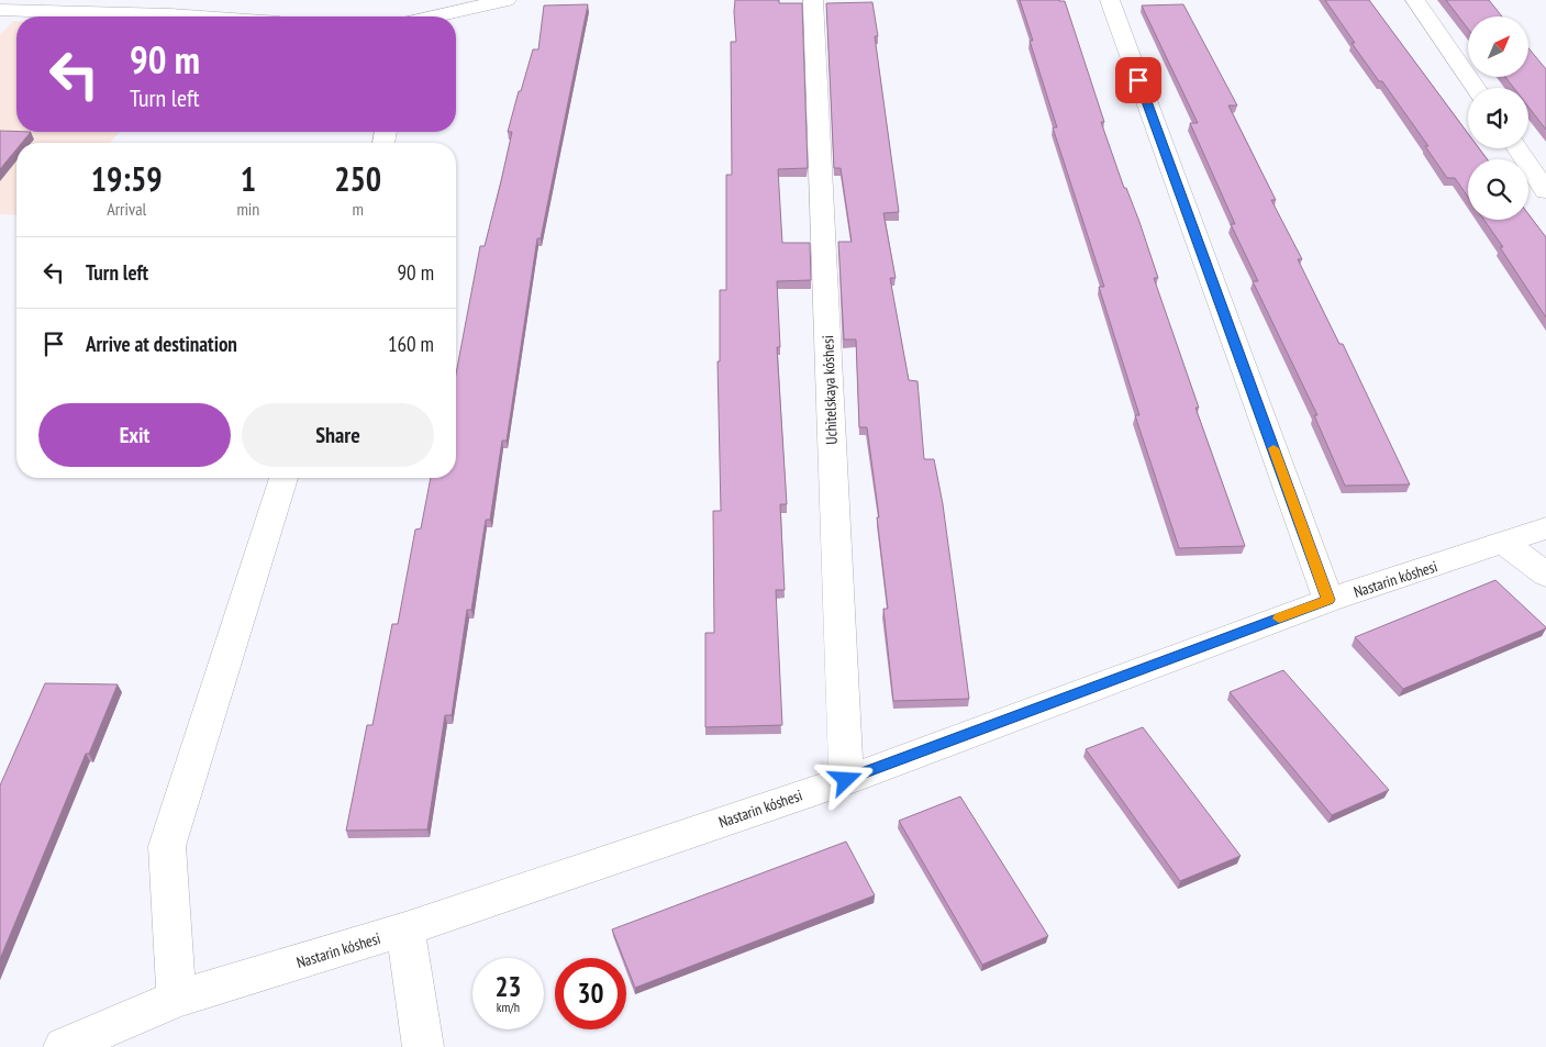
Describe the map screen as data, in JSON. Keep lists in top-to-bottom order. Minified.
{"streets":{"street":["Uchitelskaya kóshesi","Nastarin kóshesi"]},"crossings":[["Uchitelskaya kóshesi","Nastarin kóshesi"]],"north":"top right","page":{"turn":["90 m","Turn left"],"eta":["19:59","Arrival","1","min","250","m"],"list":[{"name":"Turn left","value":"90 m"},{"name":"Arrive at destination","value":"160 m"}],"buttons":["Exit","Share"],"speed":"23 km/h","limit":"30"}}
